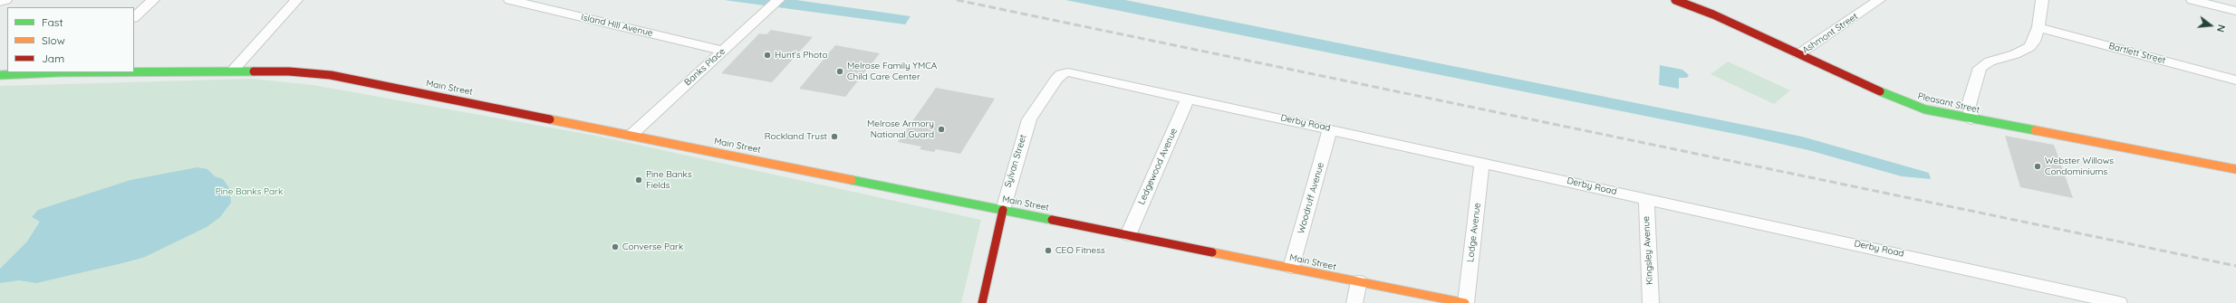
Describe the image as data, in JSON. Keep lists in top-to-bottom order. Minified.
{"streets":{"main road":["Main Street","Pleasant Street","Sylvan Street"],"street":["Island Hill Avenue","Ashmont Street","Bartlett Street","Banks Place","Derby Road","Ledgewood Avenue","Woodruff Avenue","Lodge Avenue","Kingsley Avenue"]},"crossings":[["Island Hill Avenue","Banks Place"],["Ashmont Street","Pleasant Street"],["Banks Place","Main Street"],["Main Street","Sylvan Street"],["Main Street","Ledgewood Avenue"],["Main Street","Woodruff Avenue"],["Main Street","Lodge Avenue"],["Derby Road","Sylvan Street"],["Derby Road","Ledgewood Avenue"],["Derby Road","Woodruff Avenue"],["Derby Road","Lodge Avenue"],["Derby Road","Kingsley Avenue"]],"parks":["Pine Banks Park"],"places":["Hunt's Photo","Melrose Family YMCA Child Care Center","Melrose Armory National Guard","Rockland Trust","Webster Willows Condominiums","Pine Banks Fields","Converse Park","CEO Fitness"],"legend":["Fast","Slow","Jam"],"north":"right"}
